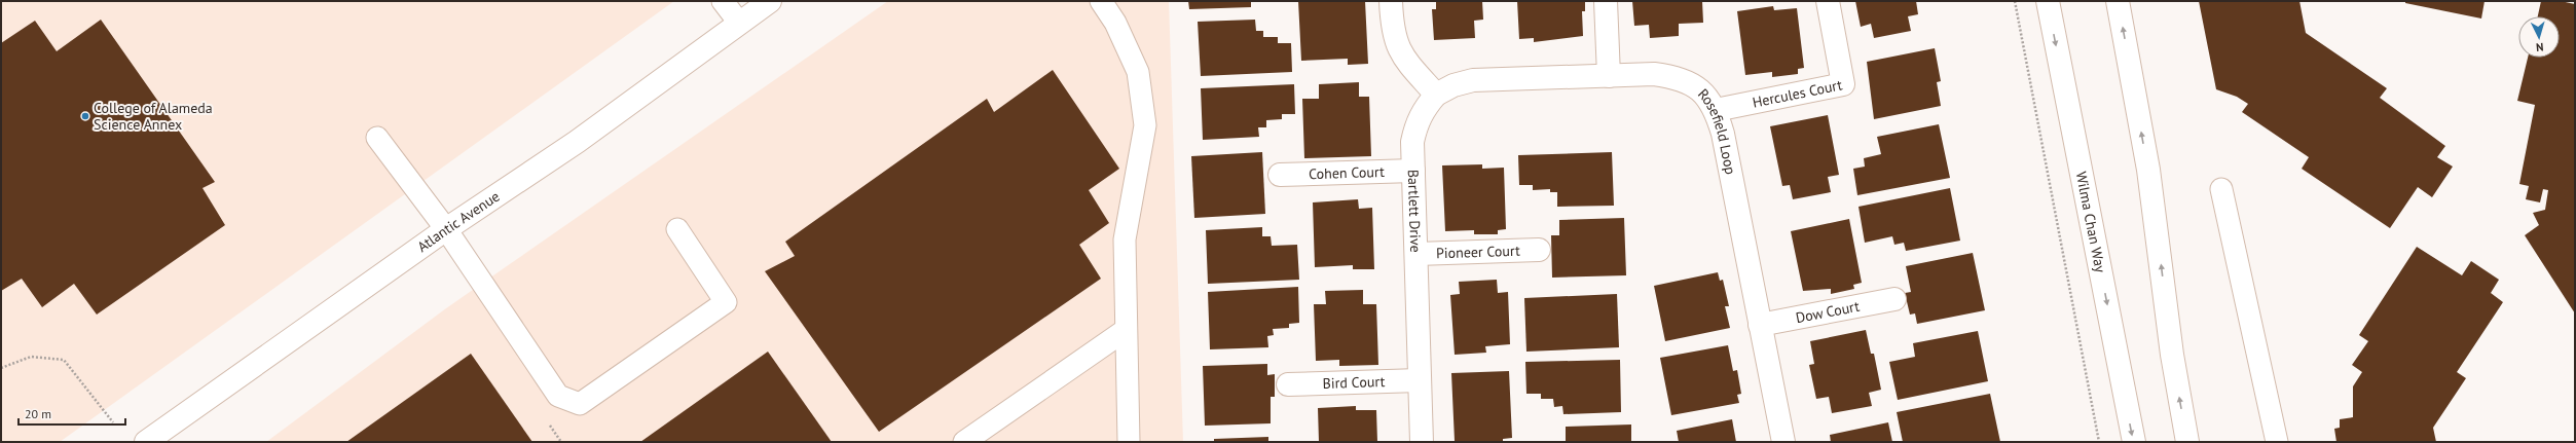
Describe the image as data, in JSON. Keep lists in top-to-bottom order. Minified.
{"streets":{"street":["Hercules Court","Rosefield Loop","Cohen Court","Bartlett Drive","Wilma Chan Way","Atlantic Avenue","Pioneer Court","Dow Court","Bird Court"]},"crossings":[["Hercules Court","Rosefield Loop"],["Rosefield Loop","Bartlett Drive"],["Rosefield Loop","Dow Court"],["Cohen Court","Bartlett Drive"],["Bartlett Drive","Pioneer Court"],["Bartlett Drive","Bird Court"]],"places":["College of Alameda Science Annex"],"scale_bar":"20 m","north":"bottom"}
